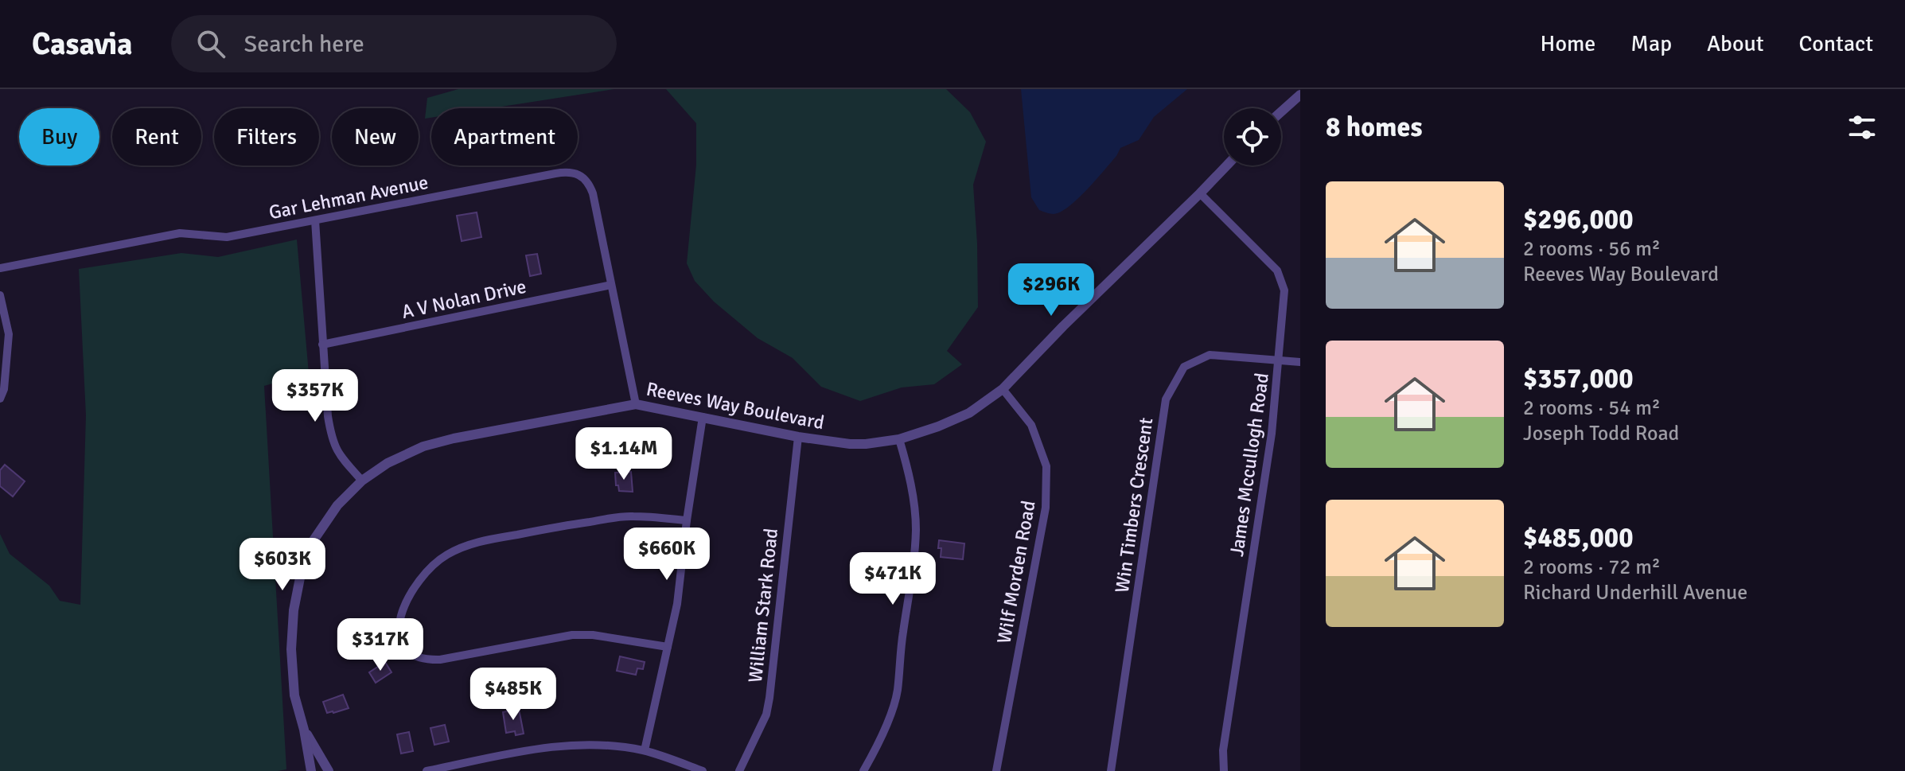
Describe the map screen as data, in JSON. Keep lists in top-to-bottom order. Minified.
{"streets":{"street":["Gar Lehman Avenue","A V Nolan Drive","Reeves Way Boulevard","James Mccullogh Road","Win Timbers Crescent","Wilf Morden Road","William Stark Road"]},"crossings":[["Gar Lehman Avenue","A V Nolan Drive"],["Gar Lehman Avenue","Reeves Way Boulevard"],["Reeves Way Boulevard","James Mccullogh Road"],["Reeves Way Boulevard","Wilf Morden Road"],["Reeves Way Boulevard","William Stark Road"],["James Mccullogh Road","Win Timbers Crescent"]],"page":{"header":"Casavia","search":"Search here","nav":["Home","Map","About","Contact"],"heading":"8 homes","chip":["Buy","Rent","Filters","New","Apartment"],"list":[{"name":"$296,000","note":"2 rooms · 56 m² · Reeves Way Boulevard"},{"name":"$357,000","note":"2 rooms · 54 m² · Joseph Todd Road"},{"name":"$485,000","note":"2 rooms · 72 m² · Richard Underhill Avenue"}],"price":["$296K","$357K","$1.14M","$660K","$603K","$471K","$317K","$485K"]}}
